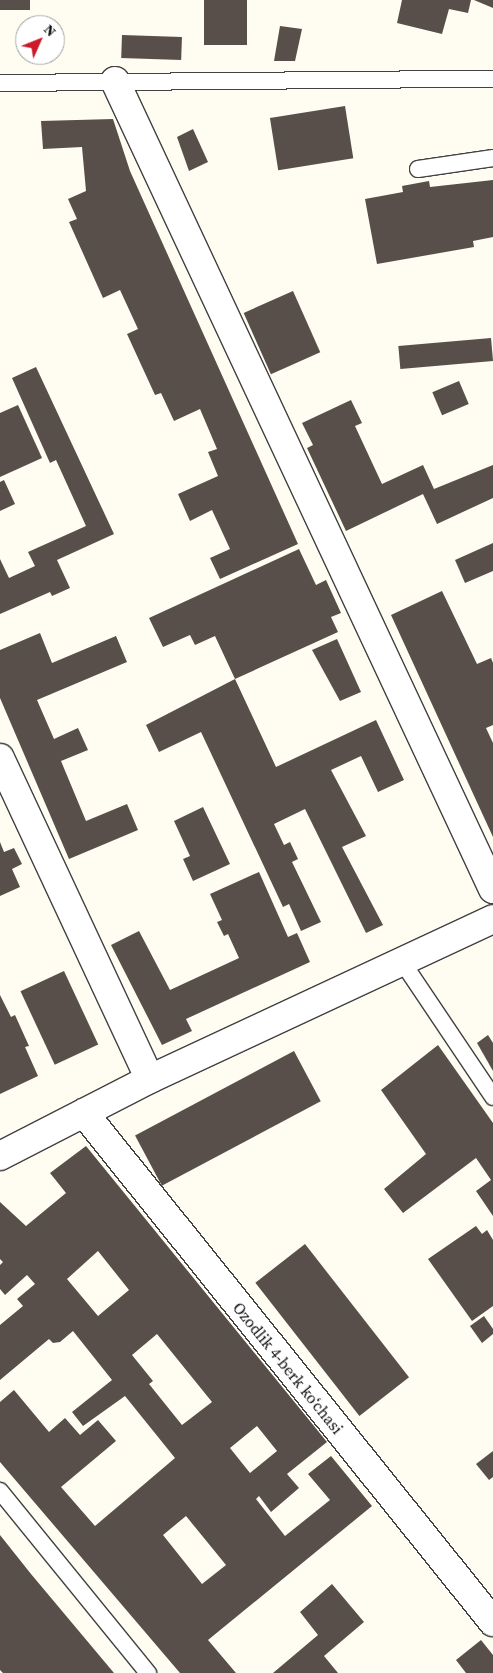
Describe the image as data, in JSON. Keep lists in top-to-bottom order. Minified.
{"streets":{"street":["Ozodlik 4-berk koʻchasi"]},"north":"top right"}
